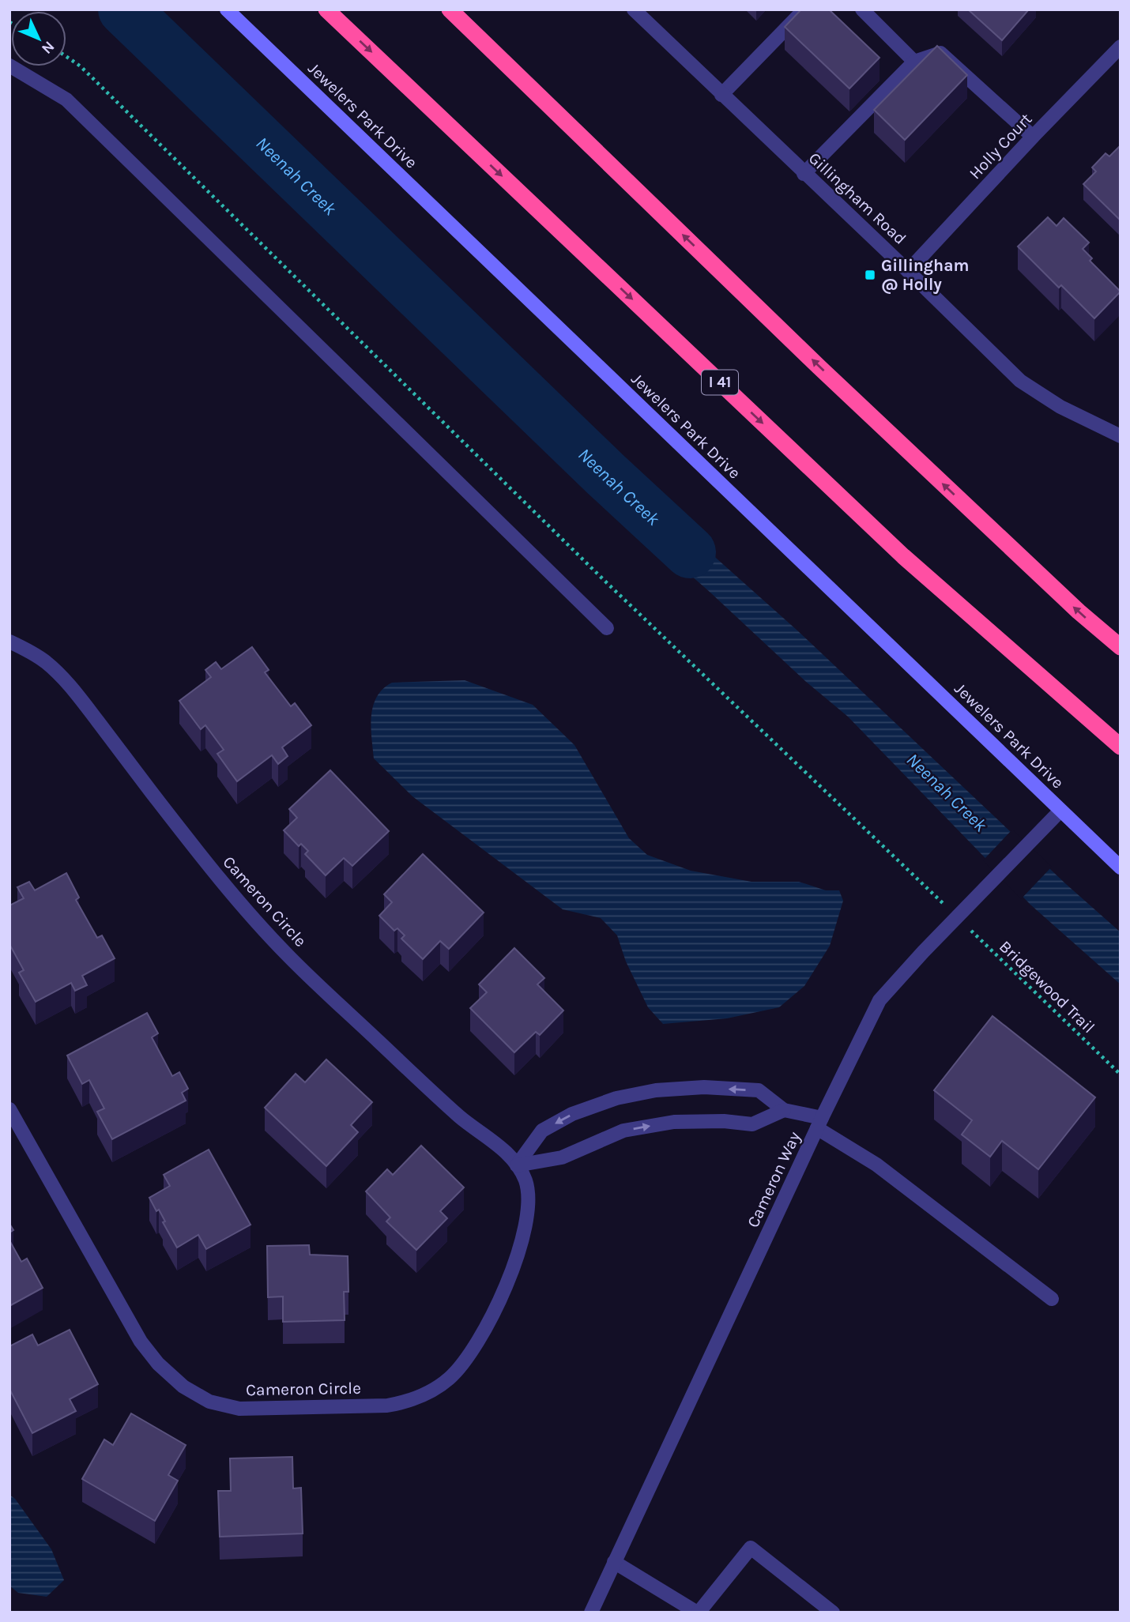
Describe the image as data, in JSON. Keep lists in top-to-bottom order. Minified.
{"streets":{"highway":["I 41"],"street":["Jewelers Park Drive","Holly Court","Gillingham Road","Cameron Circle","Cameron Way"],"path":["Bridgewood Trail"]},"crossings":[["Jewelers Park Drive","Cameron Way"],["Holly Court","Gillingham Road"],["Bridgewood Trail","Cameron Way"]],"water":["Neenah Creek"],"places":{"transit":["Gillingham @ Holly"]},"north":"bottom right"}
